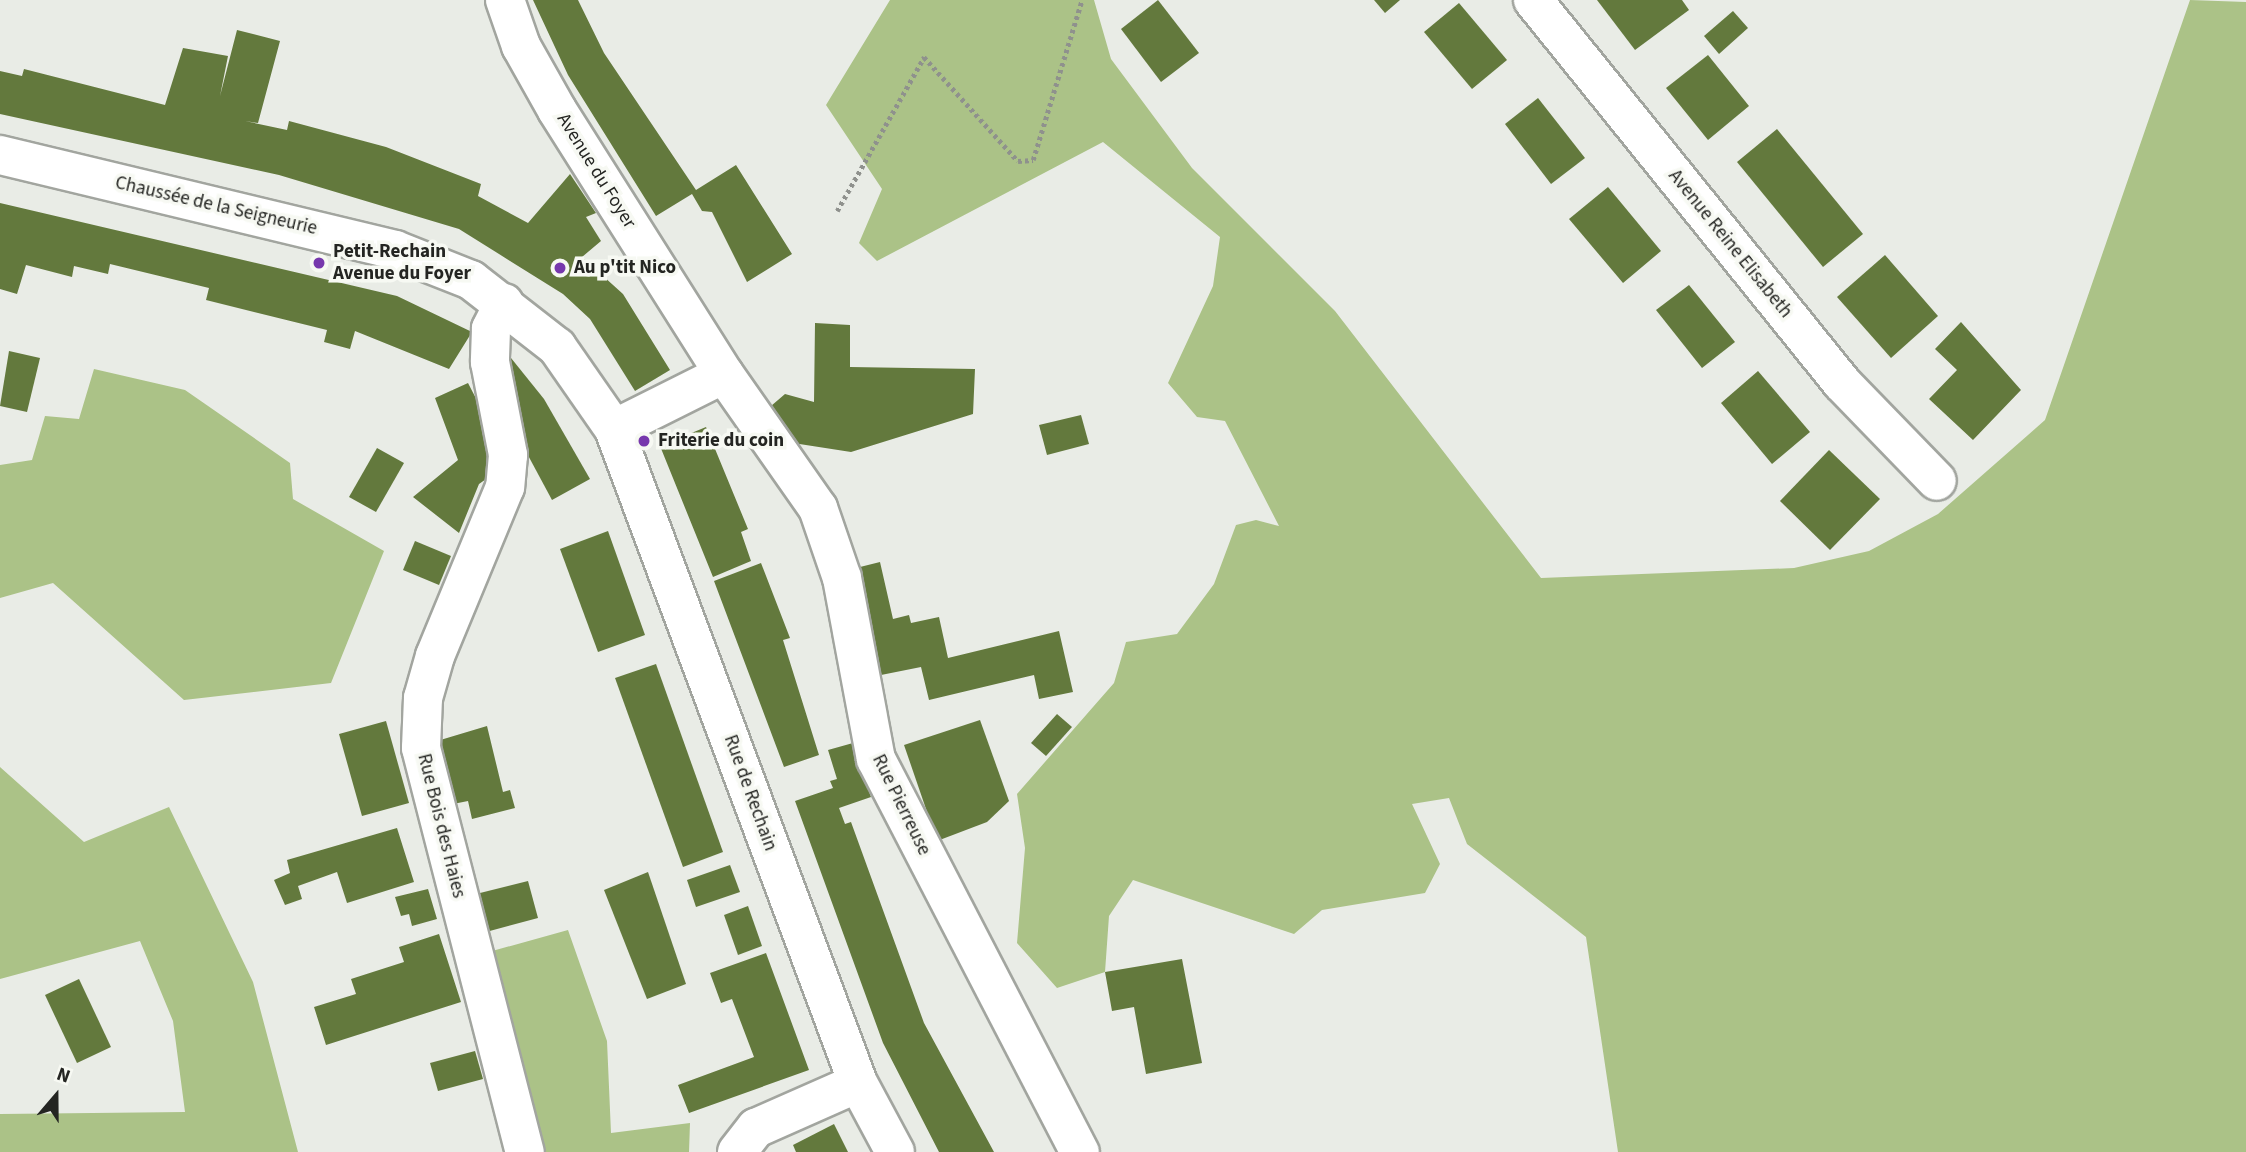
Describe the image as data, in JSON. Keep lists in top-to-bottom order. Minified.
{"streets":{"street":["Avenue du Foyer","Chaussée de la Seigneurie","Avenue Reine Elisabeth","Rue de Rechain","Rue Pierreuse","Rue Bois des Haies"]},"crossings":[["Avenue du Foyer","Rue Pierreuse"],["Chaussée de la Seigneurie","Rue de Rechain"],["Chaussée de la Seigneurie","Rue Bois des Haies"]],"places":["Petit-Rechain Avenue du Foyer","Au p'tit Nico","Friterie du coin"],"north":"top"}
